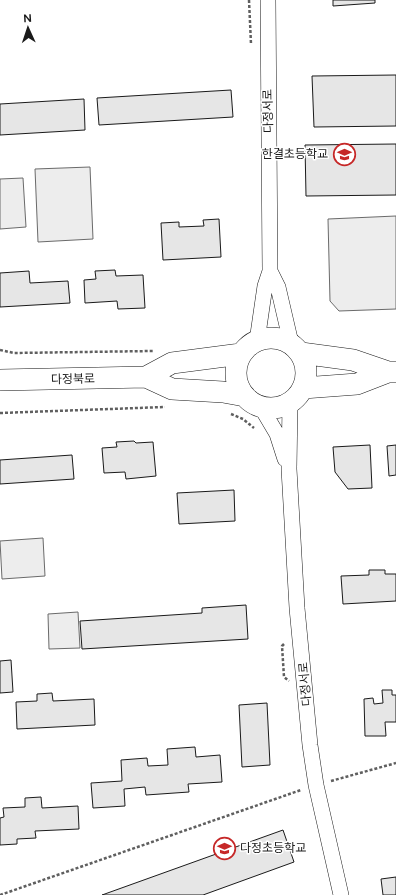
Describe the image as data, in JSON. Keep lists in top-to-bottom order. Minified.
{"streets":{"street":["다정서로","다정북로"]},"places":{"school or university":["한결초등학교","다정초등학교"]},"north":"top"}
